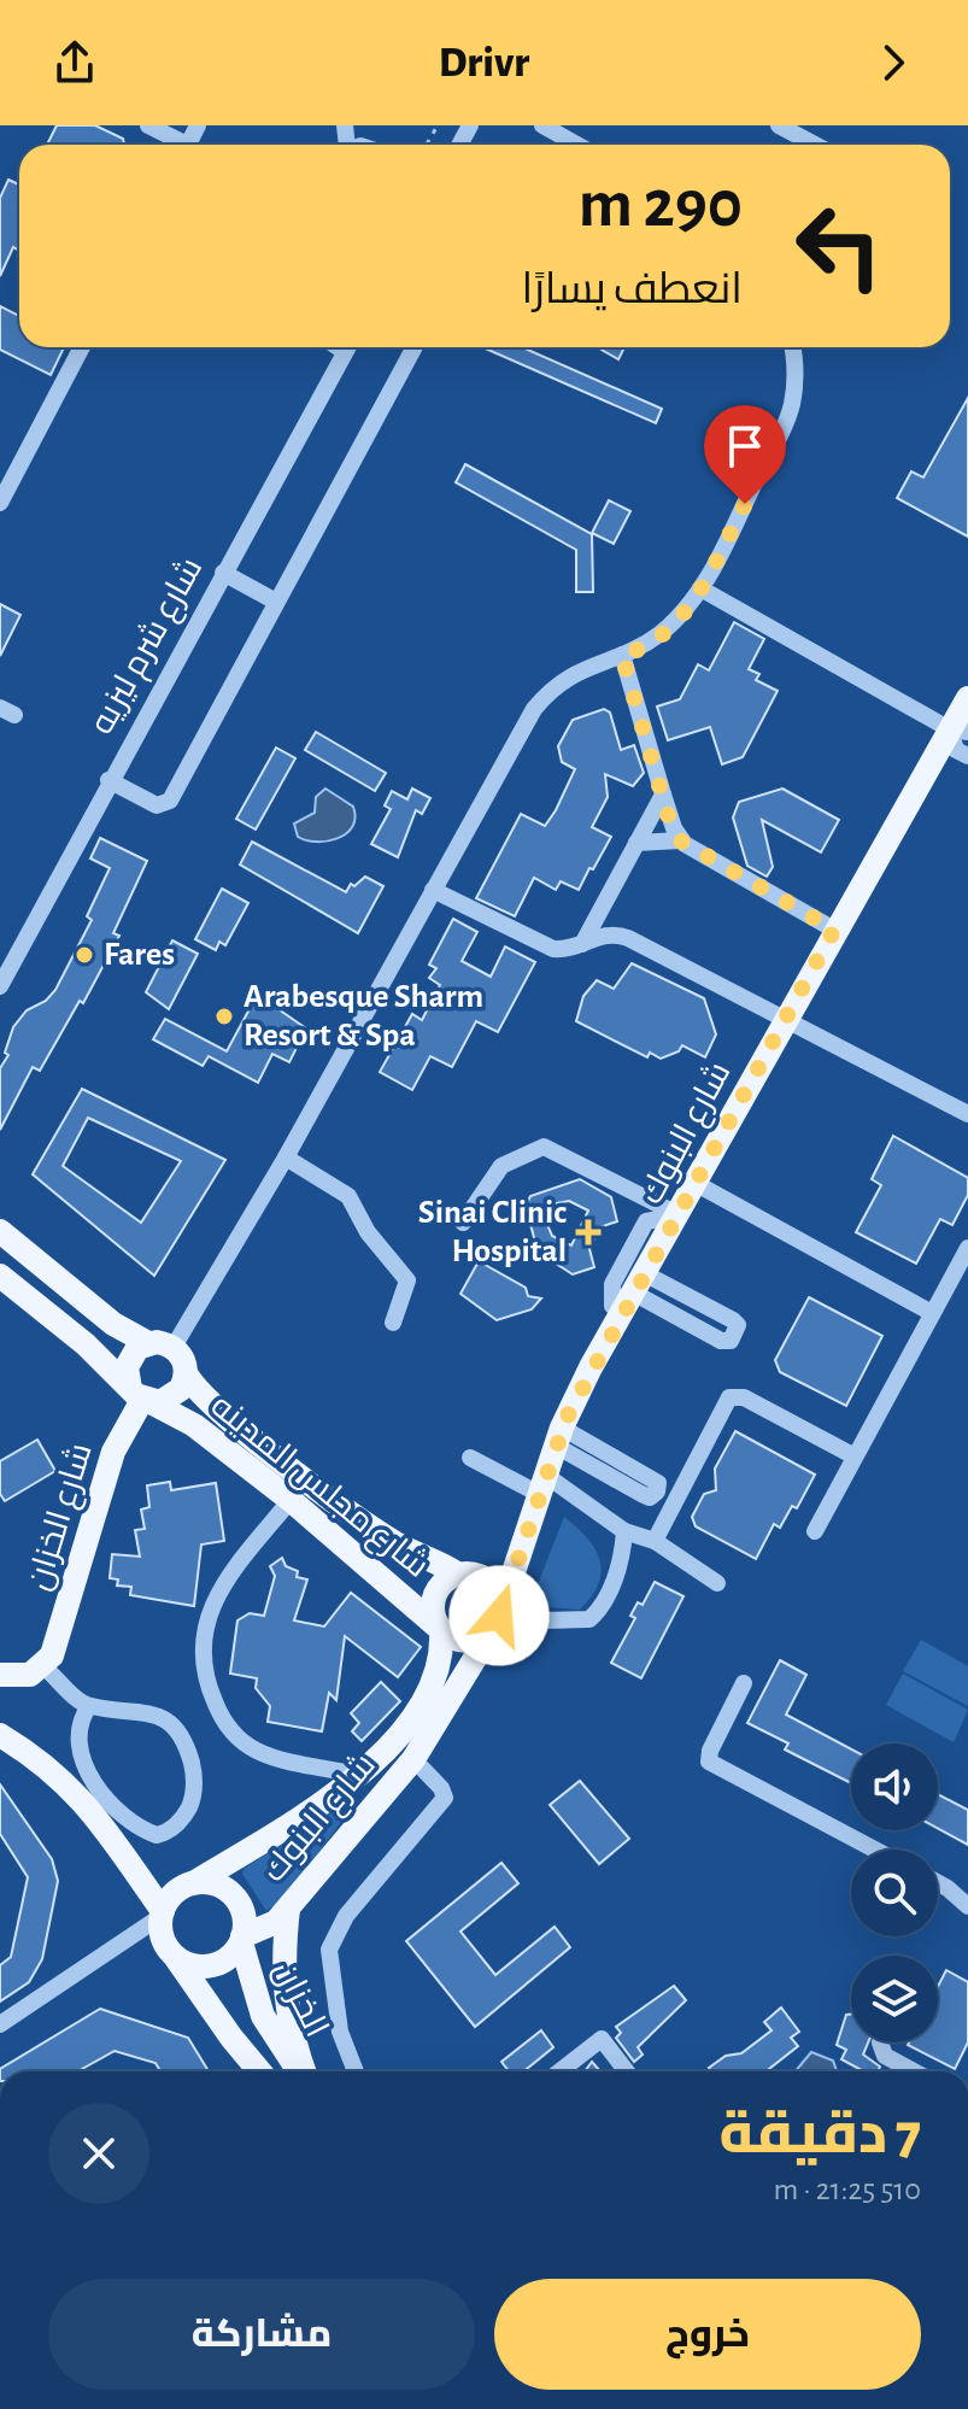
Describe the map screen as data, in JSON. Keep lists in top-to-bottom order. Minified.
{"streets":{"main road":["شارع البنوك","شارع مجلس المدينه","شارع الخزان","الخزان"],"street":["شارع شرم ليزيه"]},"crossings":[["شارع البنوك","شارع مجلس المدينه"],["شارع البنوك","الخزان"],["شارع مجلس المدينه","شارع الخزان"]],"places":{"other":["Fares","Arabesque Sharm Resort & Spa"],"health":["Sinai Clinic Hospital"]},"page":{"header":"Drivr","turn":["290 m","انعطف يسارًا"],"heading":["7 دقيقة","510 m · 21:25"],"buttons":["خروج","مشاركة"]}}
